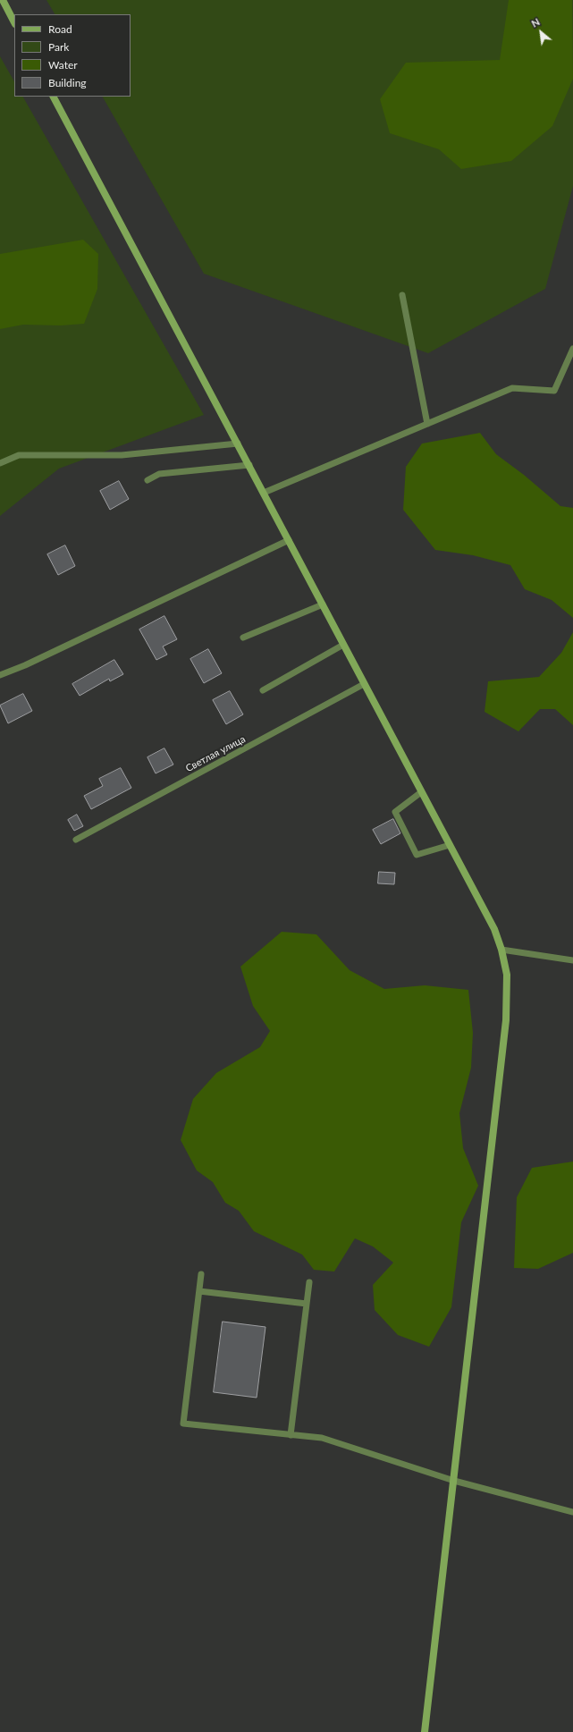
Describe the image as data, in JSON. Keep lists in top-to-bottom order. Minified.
{"streets":{"lane":["Светлая улица"]},"legend":["Road","Park","Water","Building"],"north":"top left"}
